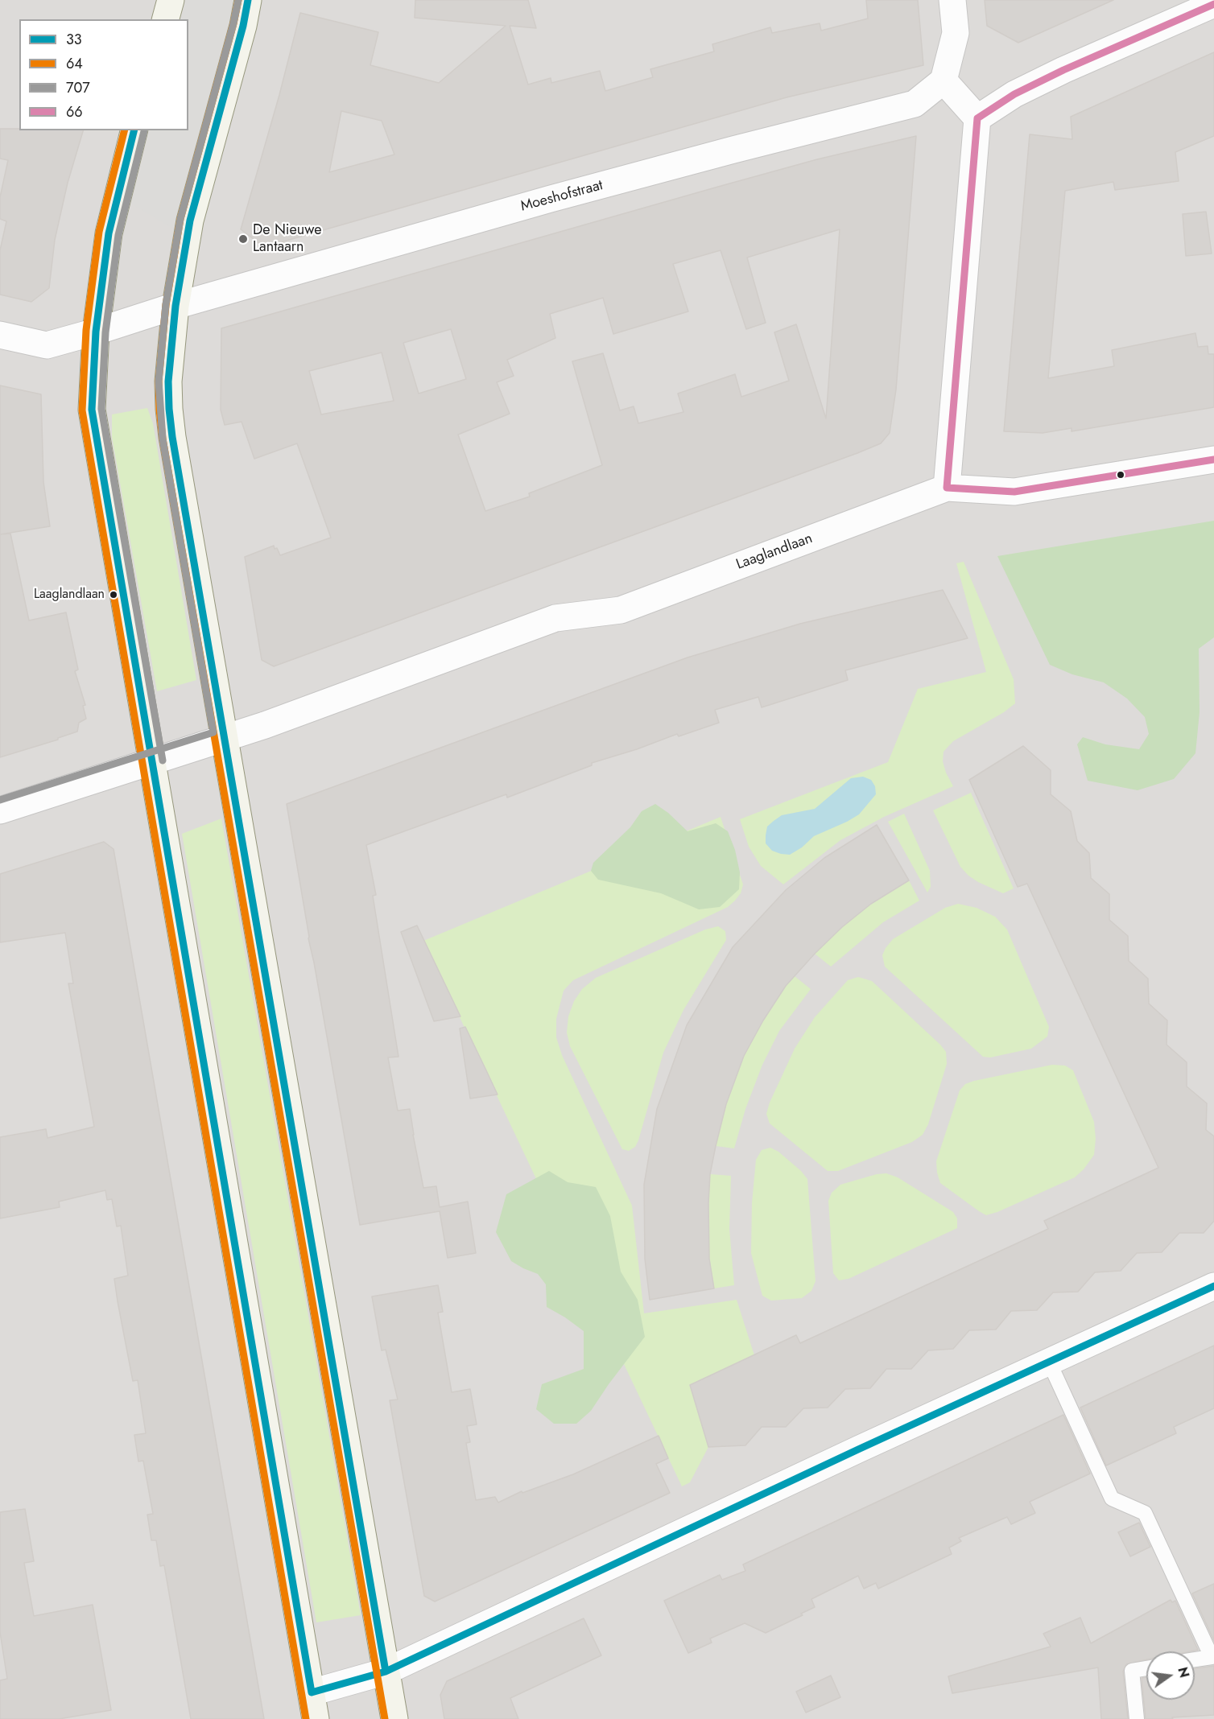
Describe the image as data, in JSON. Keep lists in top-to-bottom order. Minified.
{"streets":{"street":["Moeshofstraat","Laaglandlaan"]},"places":["De Nieuwe Lantaarn","Laaglandlaan"],"lines":["transit line 33","transit line 64","transit line 707","transit line 66"],"legend":["33","64","707","66"],"north":"right"}
